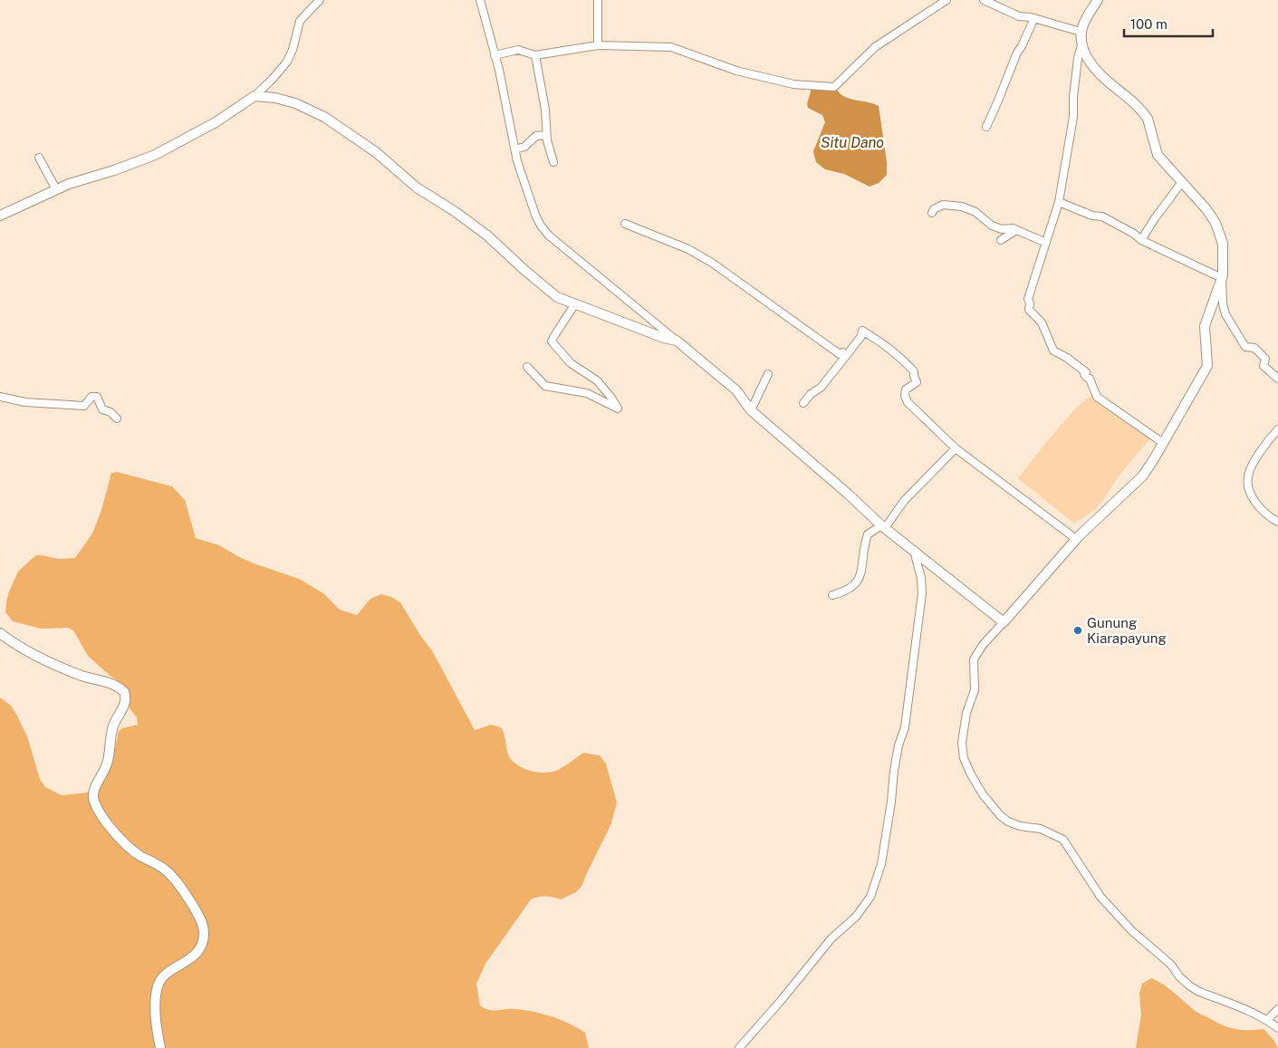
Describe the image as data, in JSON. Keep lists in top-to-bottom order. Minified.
{"water":["Situ Dano"],"places":["Gunung Kiarapayung"],"scale_bar":"100 m"}
